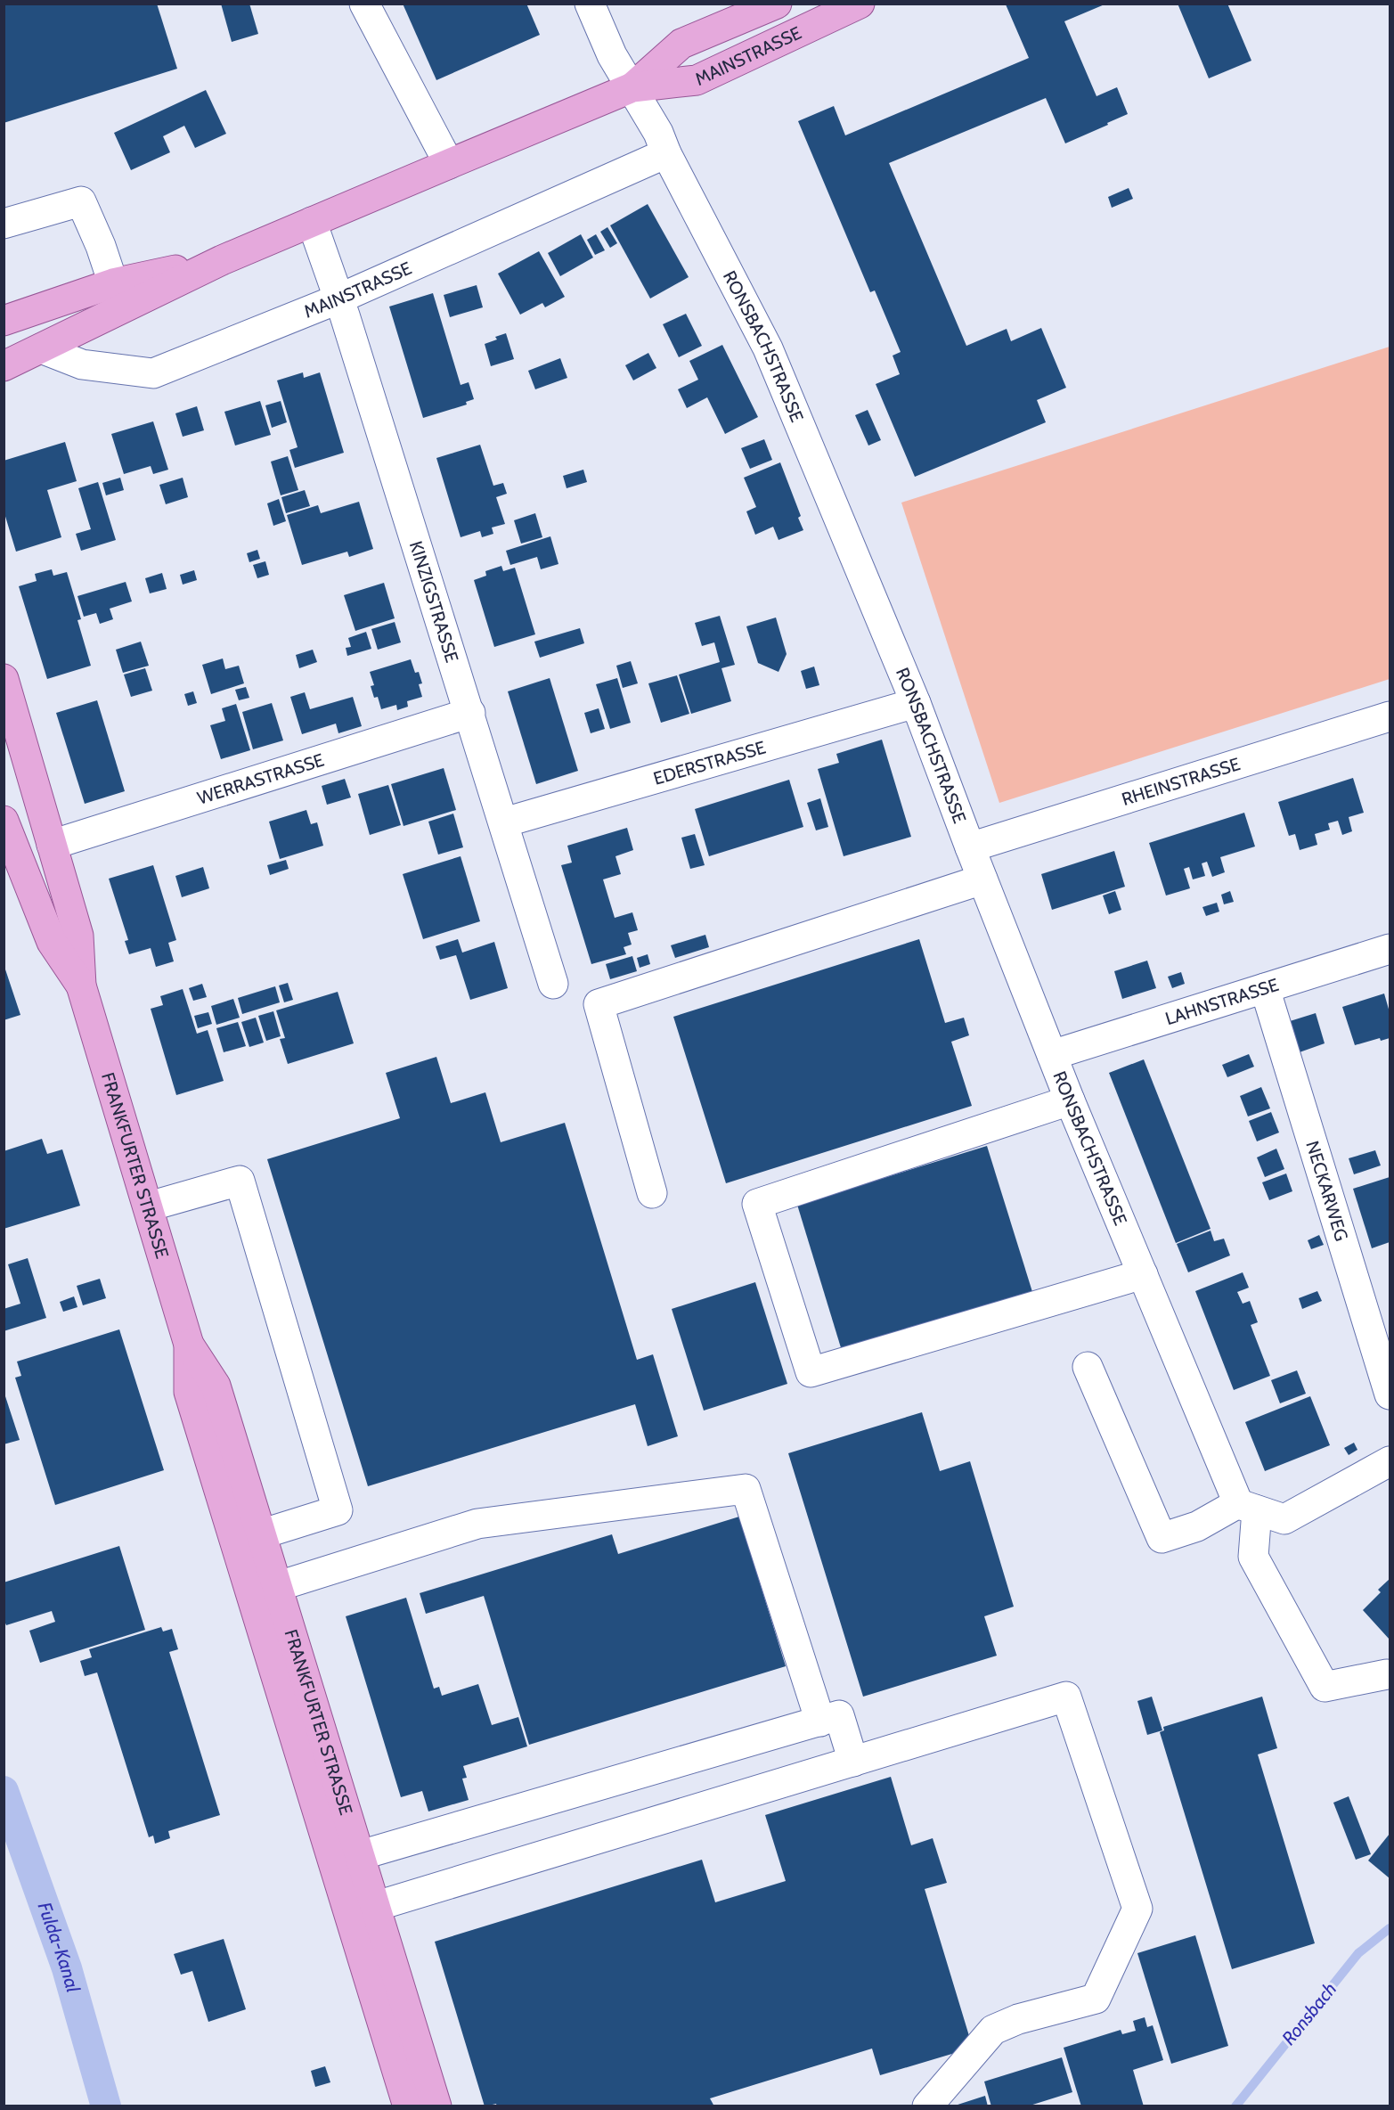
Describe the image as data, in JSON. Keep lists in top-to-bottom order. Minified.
{"streets":{"main road":["MAINSTRASSE","FRANKFURTER STRASSE"],"street":["RONSBACHSTRASSE","KINZIGSTRASSE","EDERSTRASSE","WERRASTRASSE","RHEINSTRASSE","LAHNSTRASSE","NECKARWEG"]},"crossings":[["MAINSTRASSE","RONSBACHSTRASSE"],["MAINSTRASSE","KINZIGSTRASSE"],["RONSBACHSTRASSE","EDERSTRASSE"],["RONSBACHSTRASSE","RHEINSTRASSE"],["RONSBACHSTRASSE","LAHNSTRASSE"],["KINZIGSTRASSE","EDERSTRASSE"],["KINZIGSTRASSE","WERRASTRASSE"],["WERRASTRASSE","FRANKFURTER STRASSE"],["LAHNSTRASSE","NECKARWEG"]],"water":["Fulda-Kanal","Ronsbach"]}
